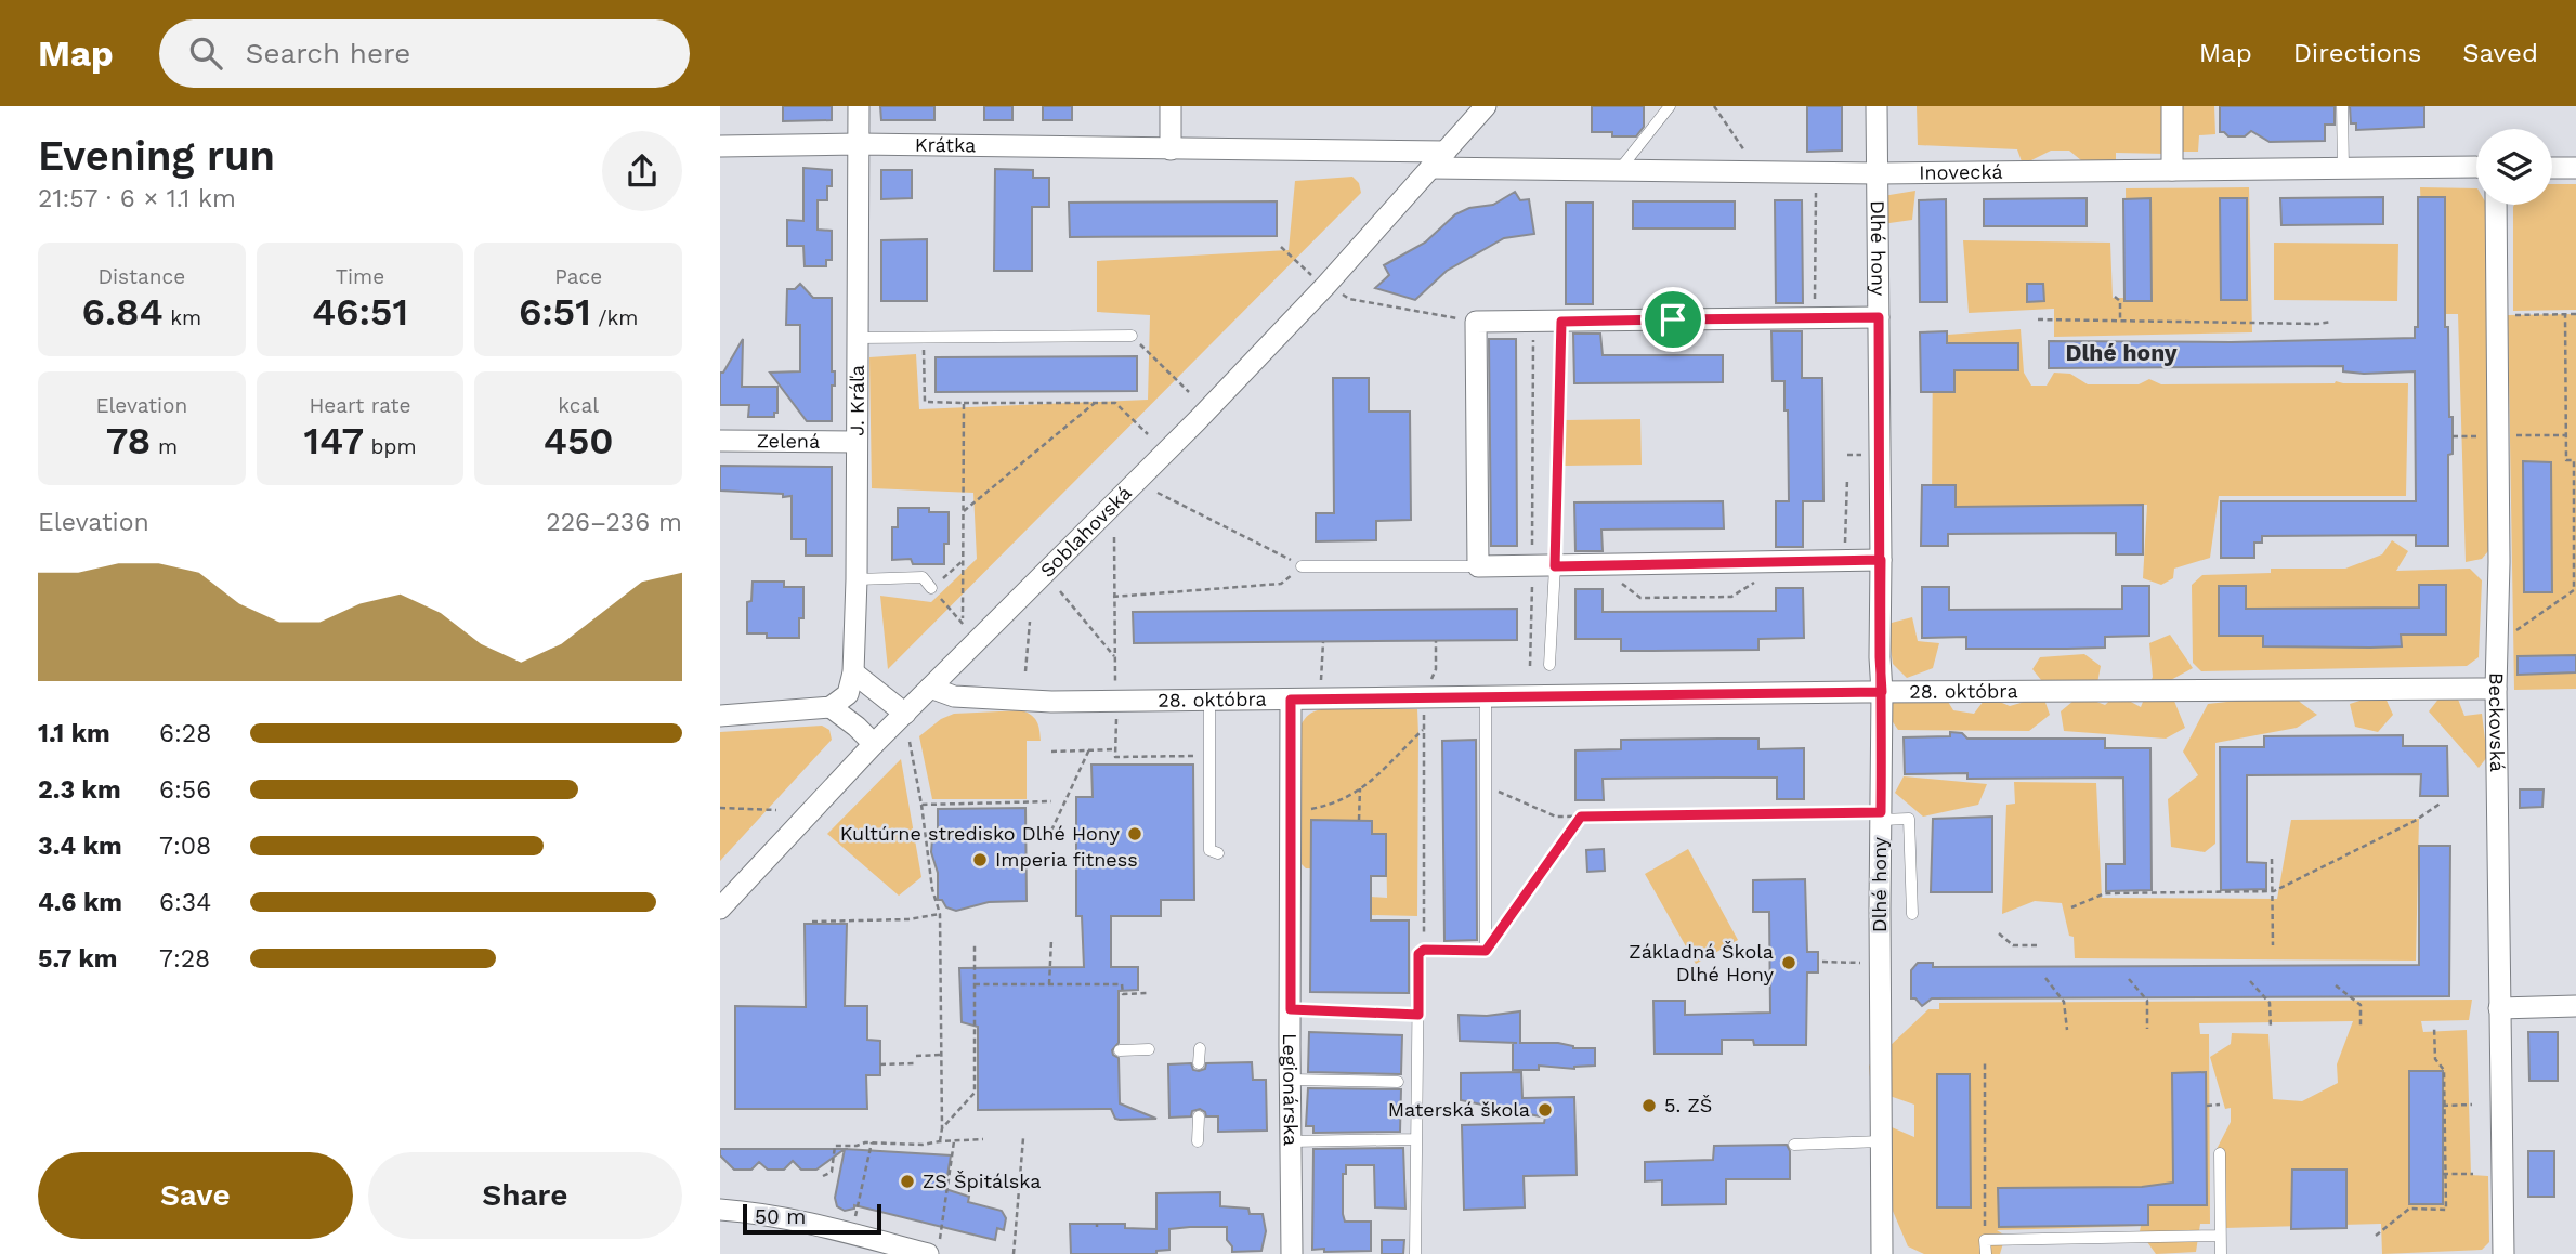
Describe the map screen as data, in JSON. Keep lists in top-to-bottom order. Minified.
{"streets":{"street":["Krátka","Inovecká","Dlhé hony","J. Kráľa","Zelená","Soblahovská","28. októbra","Beckovská","Legionárska"]},"crossings":[["Krátka","J. Kráľa"],["Inovecká","Dlhé hony"],["Inovecká","Soblahovská"],["Dlhé hony","28. októbra"],["J. Kráľa","Zelená"],["Soblahovská","28. októbra"],["28. októbra","Beckovská"],["28. októbra","Legionárska"]],"districts":["Dlhé hony"],"places":["Kultúrne stredisko Dlhé Hony","Imperia fitness","Základná Škola Dlhé Hony","5. ZŠ","Materská škola","ZS Špitálska"],"scale_bar":"50 m","page":{"header":"Map","search":"Search here","nav":["Map","Directions","Saved"],"heading":["Evening run","21:57 · 6 × 1.1 km"],"stats":[["Distance","6.84 km"],["Time","46:51"],["Pace","6:51 /km"],["Elevation","78 m"],["Heart rate","147 bpm"],["kcal","450"]],"chart":["Elevation","226–236 m"],"list":[{"name":"1.1 km","note":"6:28"},{"name":"2.3 km","note":"6:56"},{"name":"3.4 km","note":"7:08"},{"name":"4.6 km","note":"6:34"},{"name":"5.7 km","note":"7:28"}],"buttons":["Save","Share"],"scale":"50 m"}}
